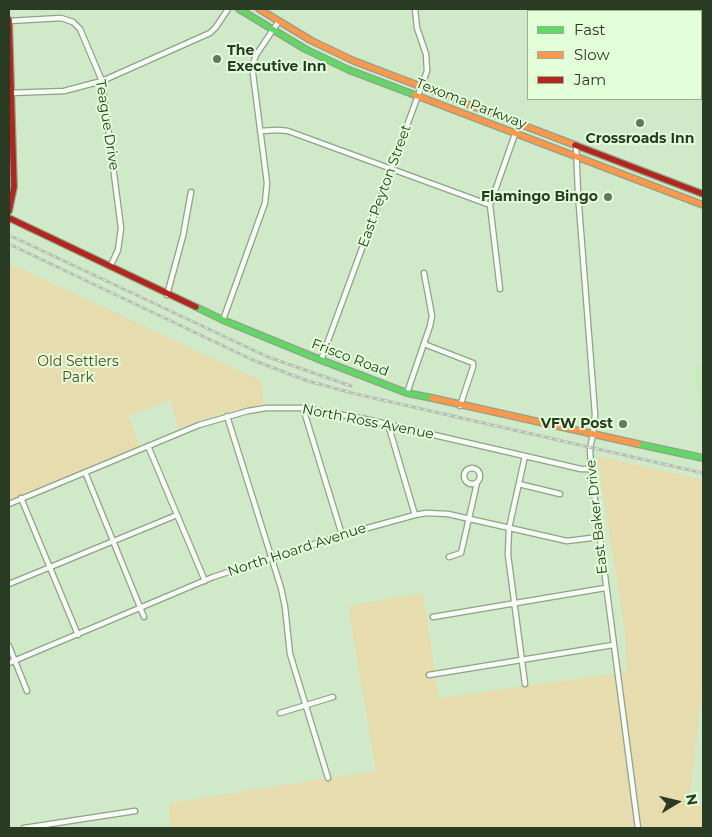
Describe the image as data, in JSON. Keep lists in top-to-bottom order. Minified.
{"streets":{"main road":["Texoma Parkway","Frisco Road"],"street":["Teague Drive","East Peyton Street","North Ross Avenue","East Baker Drive","North Hoard Avenue"]},"crossings":[["Texoma Parkway","East Peyton Street"],["Texoma Parkway","East Baker Drive"],["Teague Drive","Frisco Road"],["East Peyton Street","Frisco Road"],["Frisco Road","East Baker Drive"],["North Ross Avenue","East Baker Drive"],["East Baker Drive","North Hoard Avenue"]],"parks":["Old Settlers Park"],"places":["The Executive Inn","Crossroads Inn","Flamingo Bingo","VFW Post"],"legend":["Fast","Slow","Jam"],"north":"right"}
